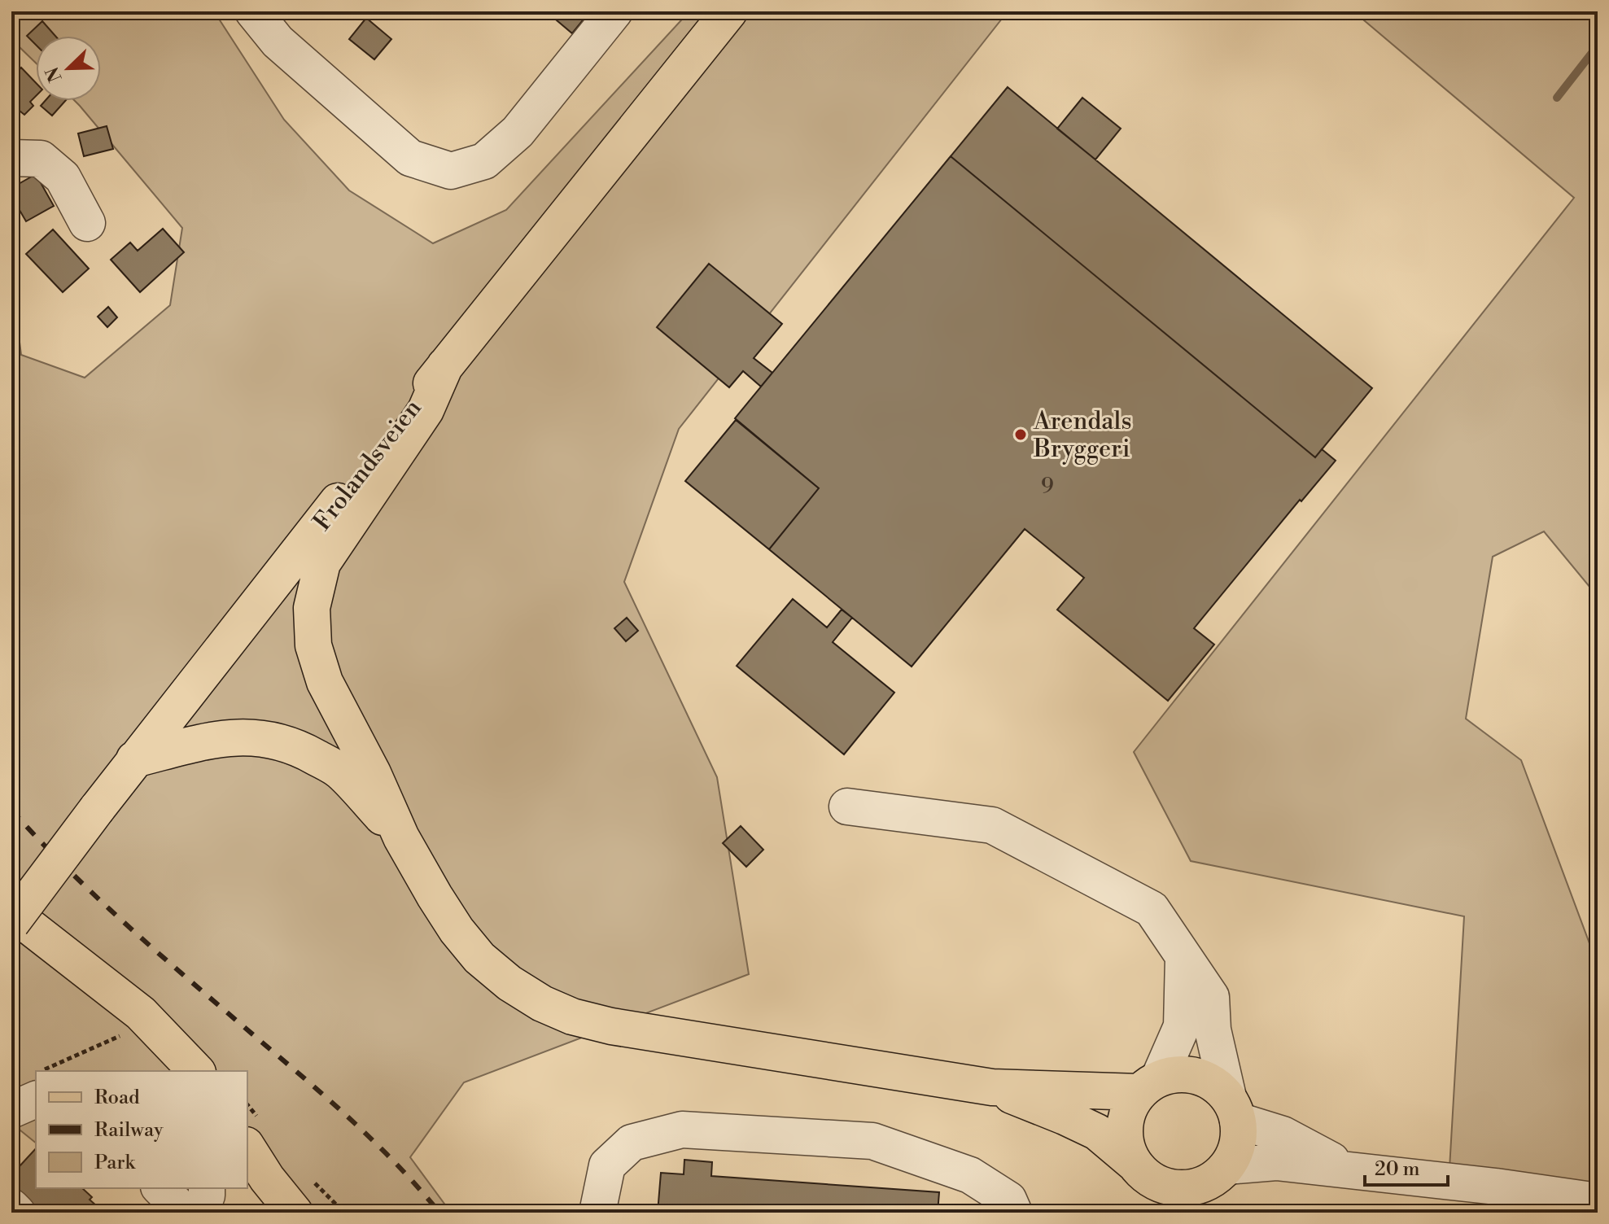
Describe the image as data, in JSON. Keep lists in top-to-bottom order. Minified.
{"streets":{"main road":["Frolandsveien"]},"places":["Arendals Bryggeri"],"house_numbers":["9"],"legend":["Road","Railway","Park"],"scale_bar":"20 m","north":"bottom left"}
